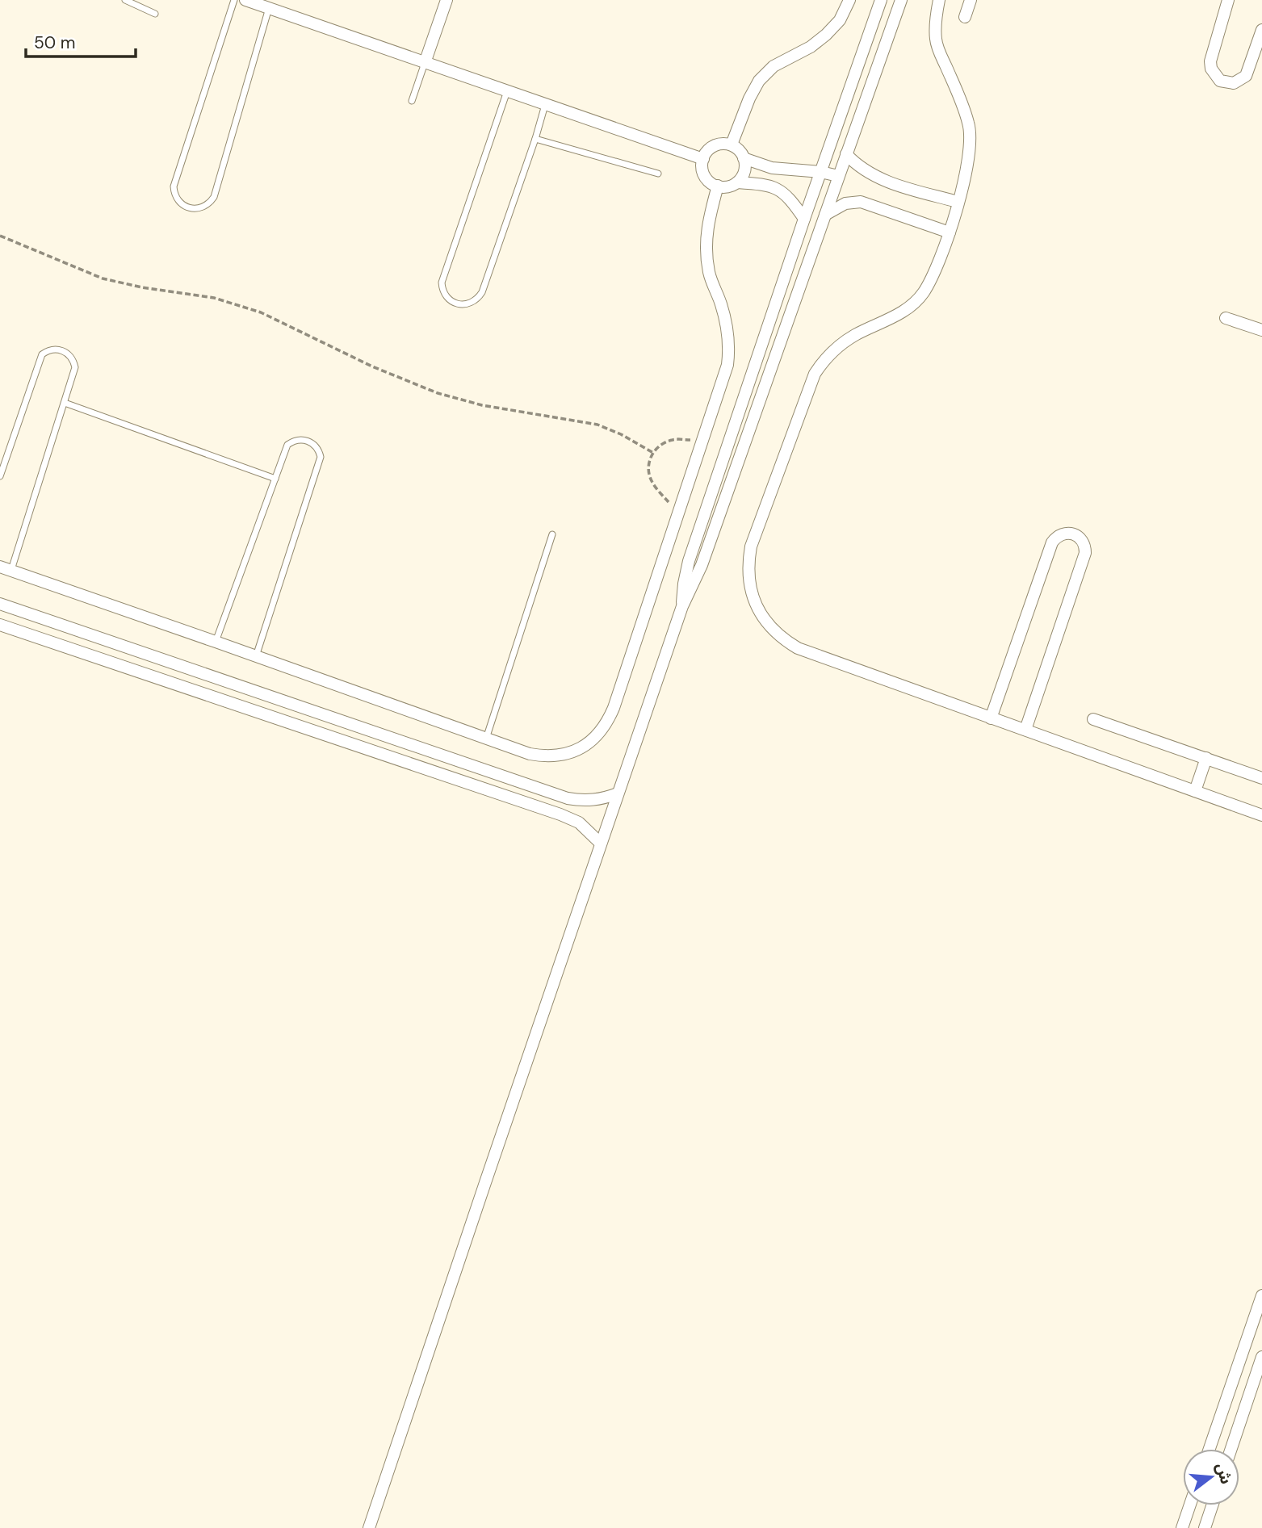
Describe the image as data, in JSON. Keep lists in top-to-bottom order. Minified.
{"scale_bar":"50 m","north":"right"}
